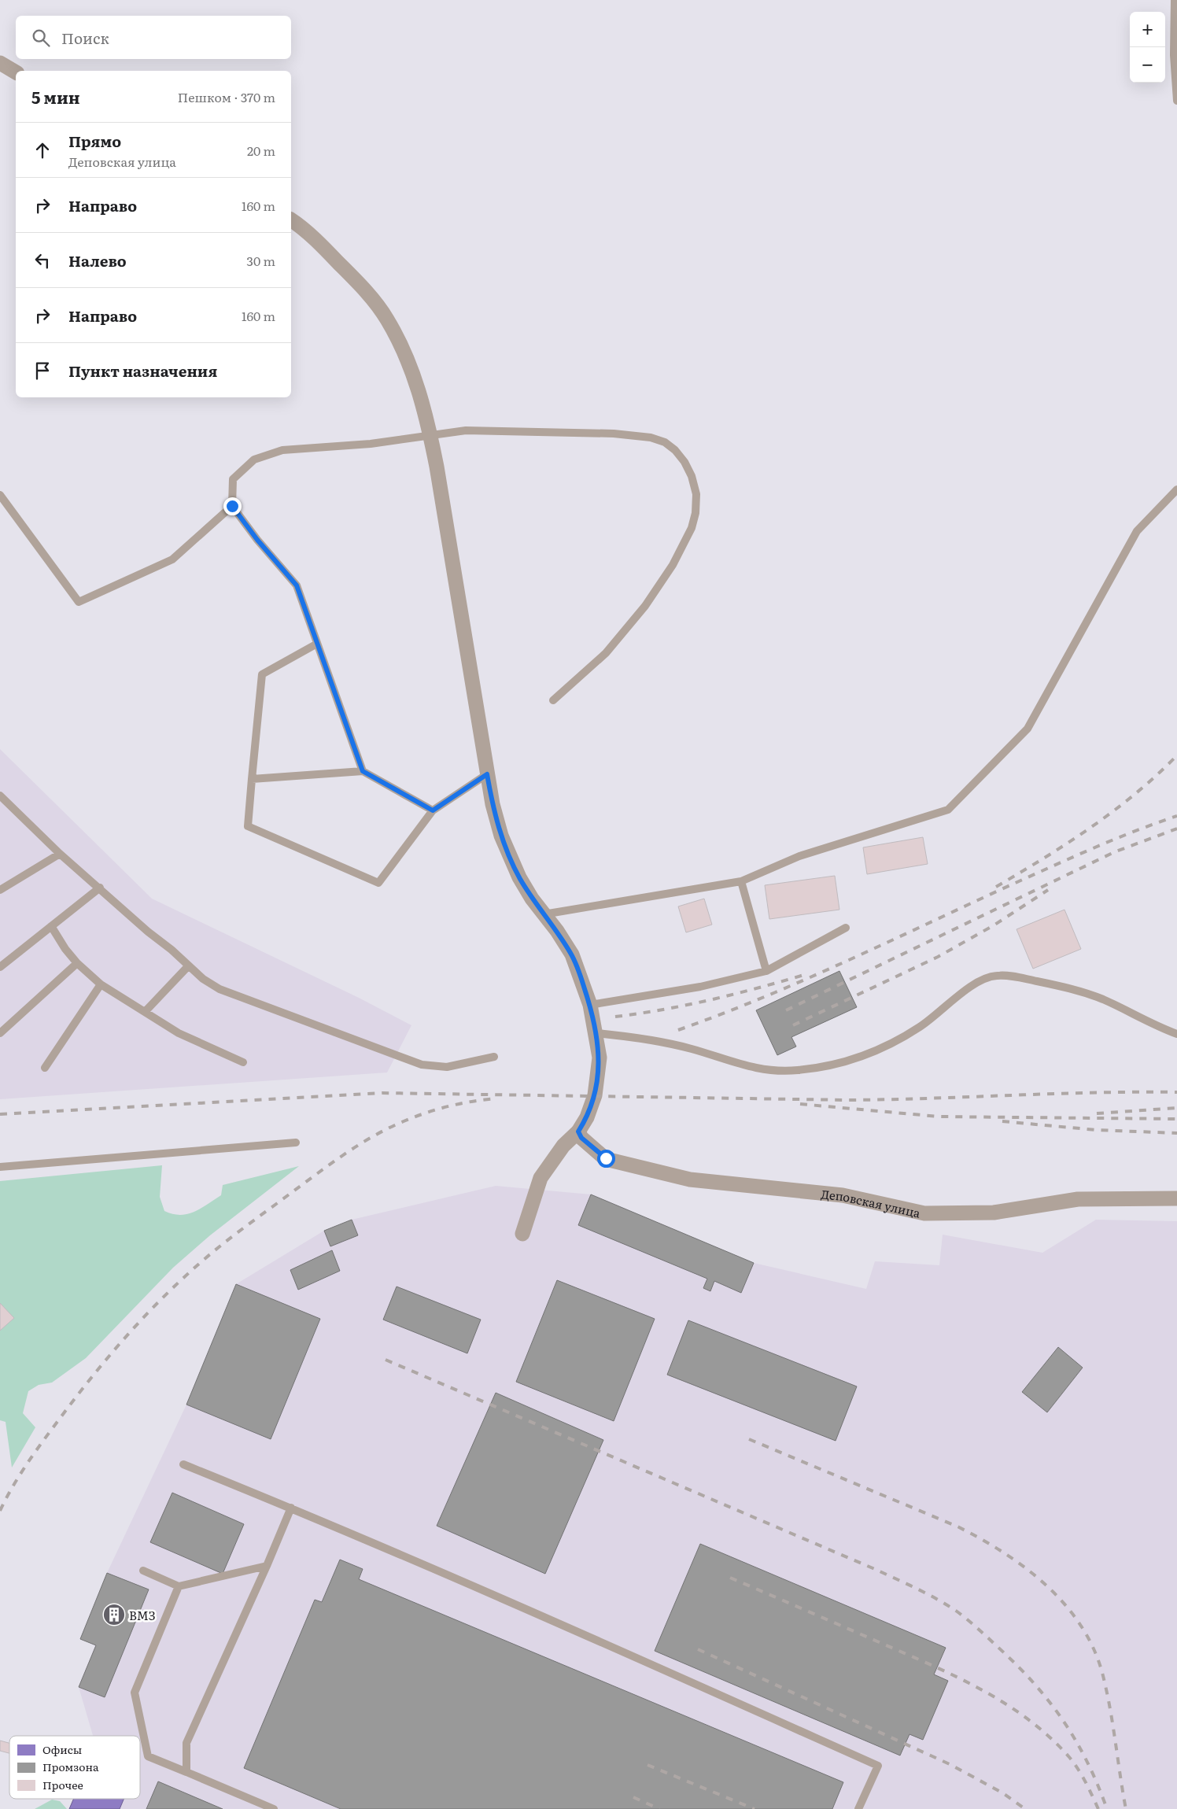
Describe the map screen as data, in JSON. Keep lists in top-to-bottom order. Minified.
{"streets":{"street":["Деповская улица"]},"places":{"building":["ВМЗ"]},"legend":["Офисы","Промзона","Прочее"],"page":{"map_buttons":["+","−"],"search":"Поиск","heading":["5 мин","Пешком · 370 m"],"list":[["Прямо","Деповская улица","20 m"],["Направо","160 m"],["Налево","30 m"],["Направо","160 m"],"Пункт назначения"]}}
